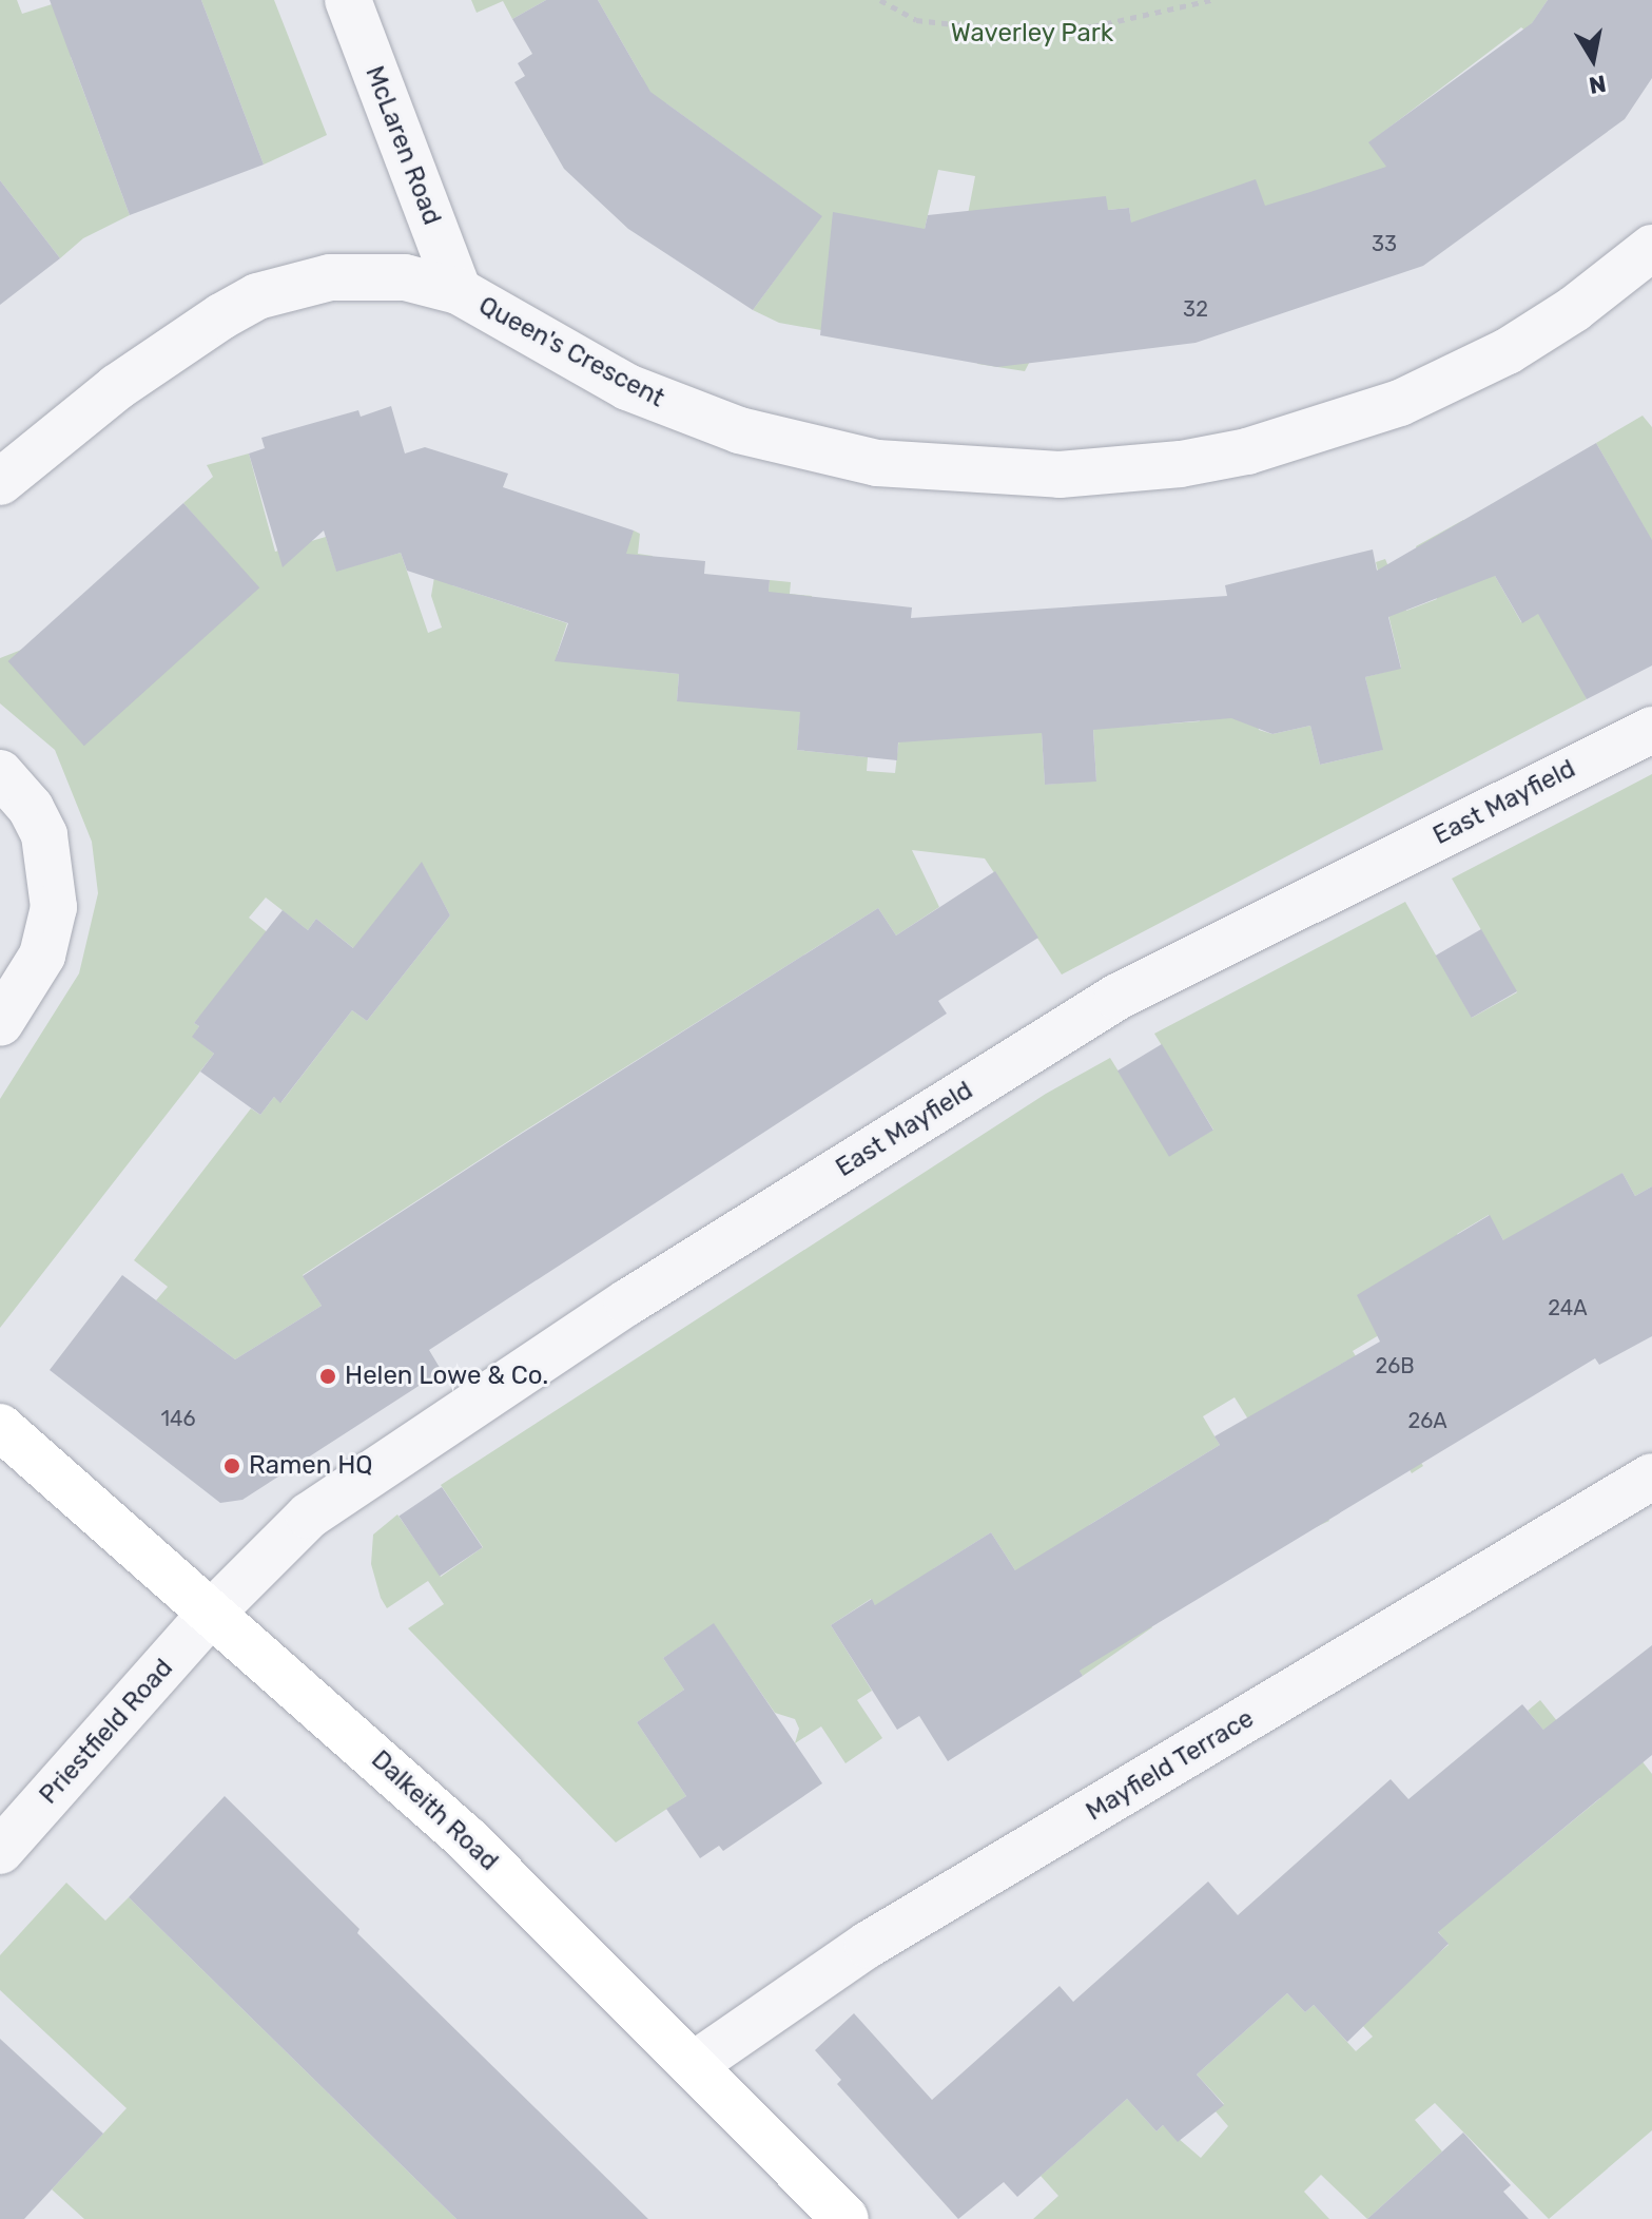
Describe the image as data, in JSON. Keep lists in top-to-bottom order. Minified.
{"streets":{"main road":["Dalkeith Road"],"street":["McLaren Road","Queen's Crescent","East Mayfield","Priestfield Road","Mayfield Terrace"]},"crossings":[["McLaren Road","Queen's Crescent"],["East Mayfield","Priestfield Road"],["East Mayfield","Dalkeith Road"],["Priestfield Road","Dalkeith Road"],["Mayfield Terrace","Dalkeith Road"]],"parks":["Waverley Park"],"places":["Helen Lowe & Co.","Ramen HQ"],"house_numbers":["33","32","24A","26B","146","26A"],"north":"bottom"}
